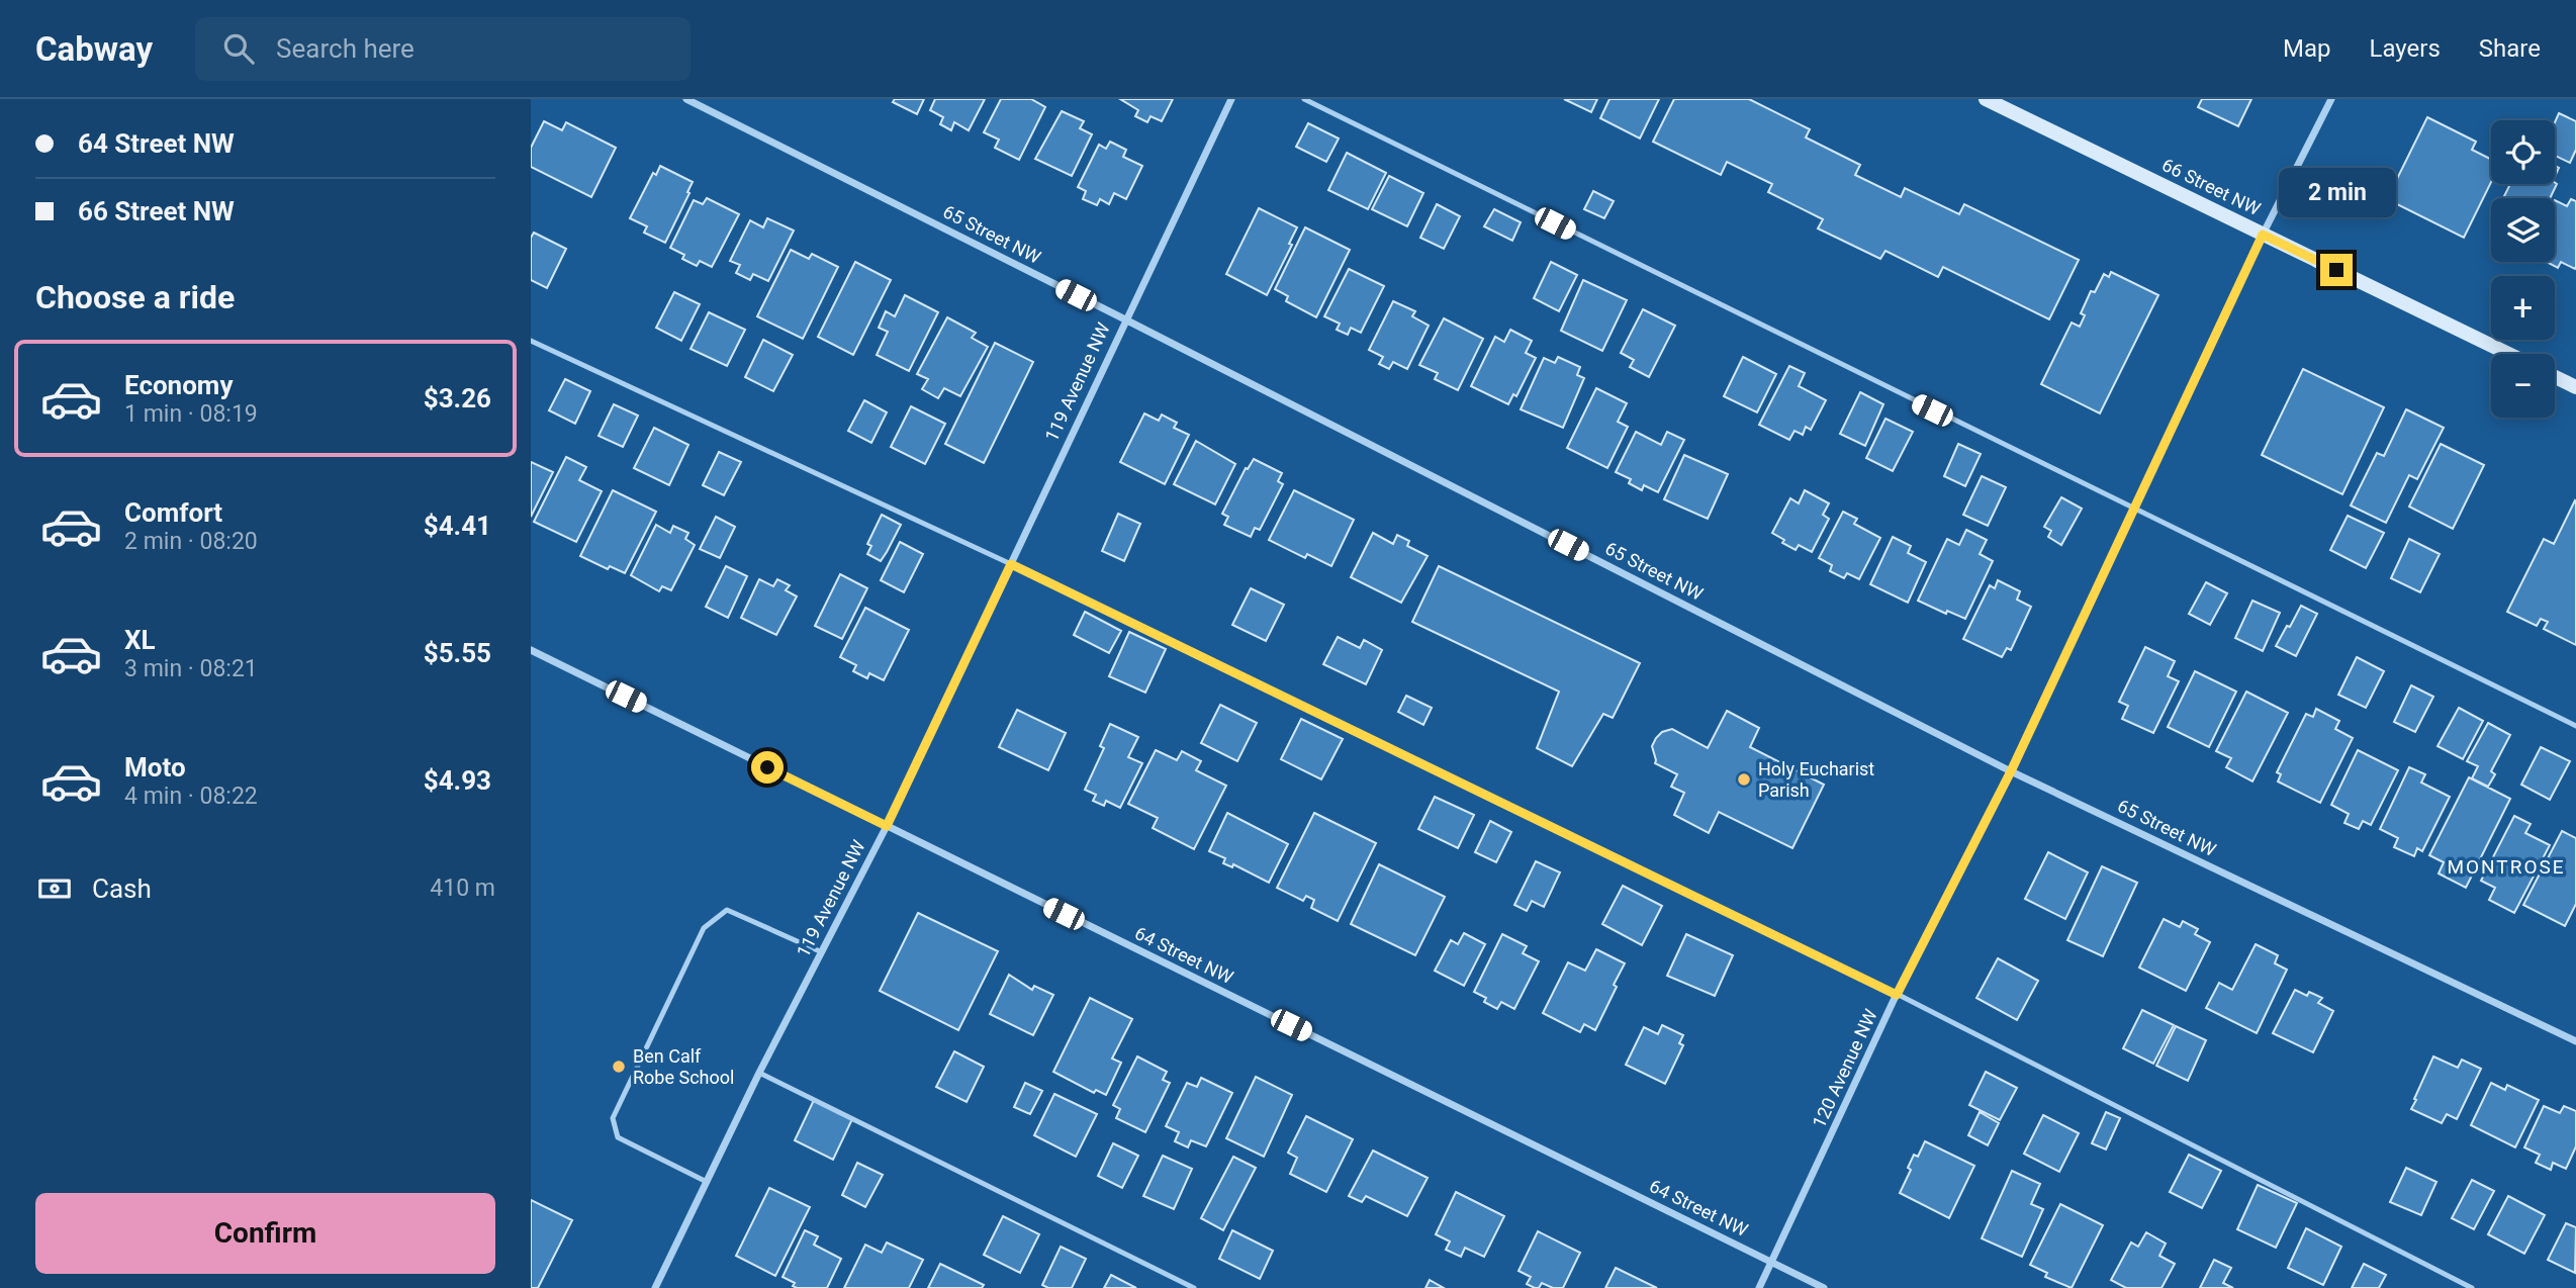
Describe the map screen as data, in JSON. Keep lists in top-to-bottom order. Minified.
{"streets":{"main road":["66 Street NW"],"street":["65 Street NW","119 Avenue NW","64 Street NW","120 Avenue NW"]},"crossings":[["66 Street NW","120 Avenue NW"],["65 Street NW","119 Avenue NW"],["65 Street NW","120 Avenue NW"],["119 Avenue NW","64 Street NW"],["64 Street NW","120 Avenue NW"]],"districts":["MONTROSE"],"places":["Holy Eucharist Parish","Ben Calf Robe School"],"page":{"header":"Cabway","search":"Search here","nav":["Map","Layers","Share"],"banner":["64 Street NW","66 Street NW"],"map_buttons":["+","−"],"bubble":"2 min","heading":"Choose a ride","list":[{"name":"Economy","note":"1 min · 08:19","value":"$3.26"},{"name":"Comfort","note":"2 min · 08:20","value":"$4.41"},{"name":"XL","note":"3 min · 08:21","value":"$5.55"},{"name":"Moto","note":"4 min · 08:22","value":"$4.93"}],"pay":["Cash","410 m"],"buttons":"Confirm"}}
